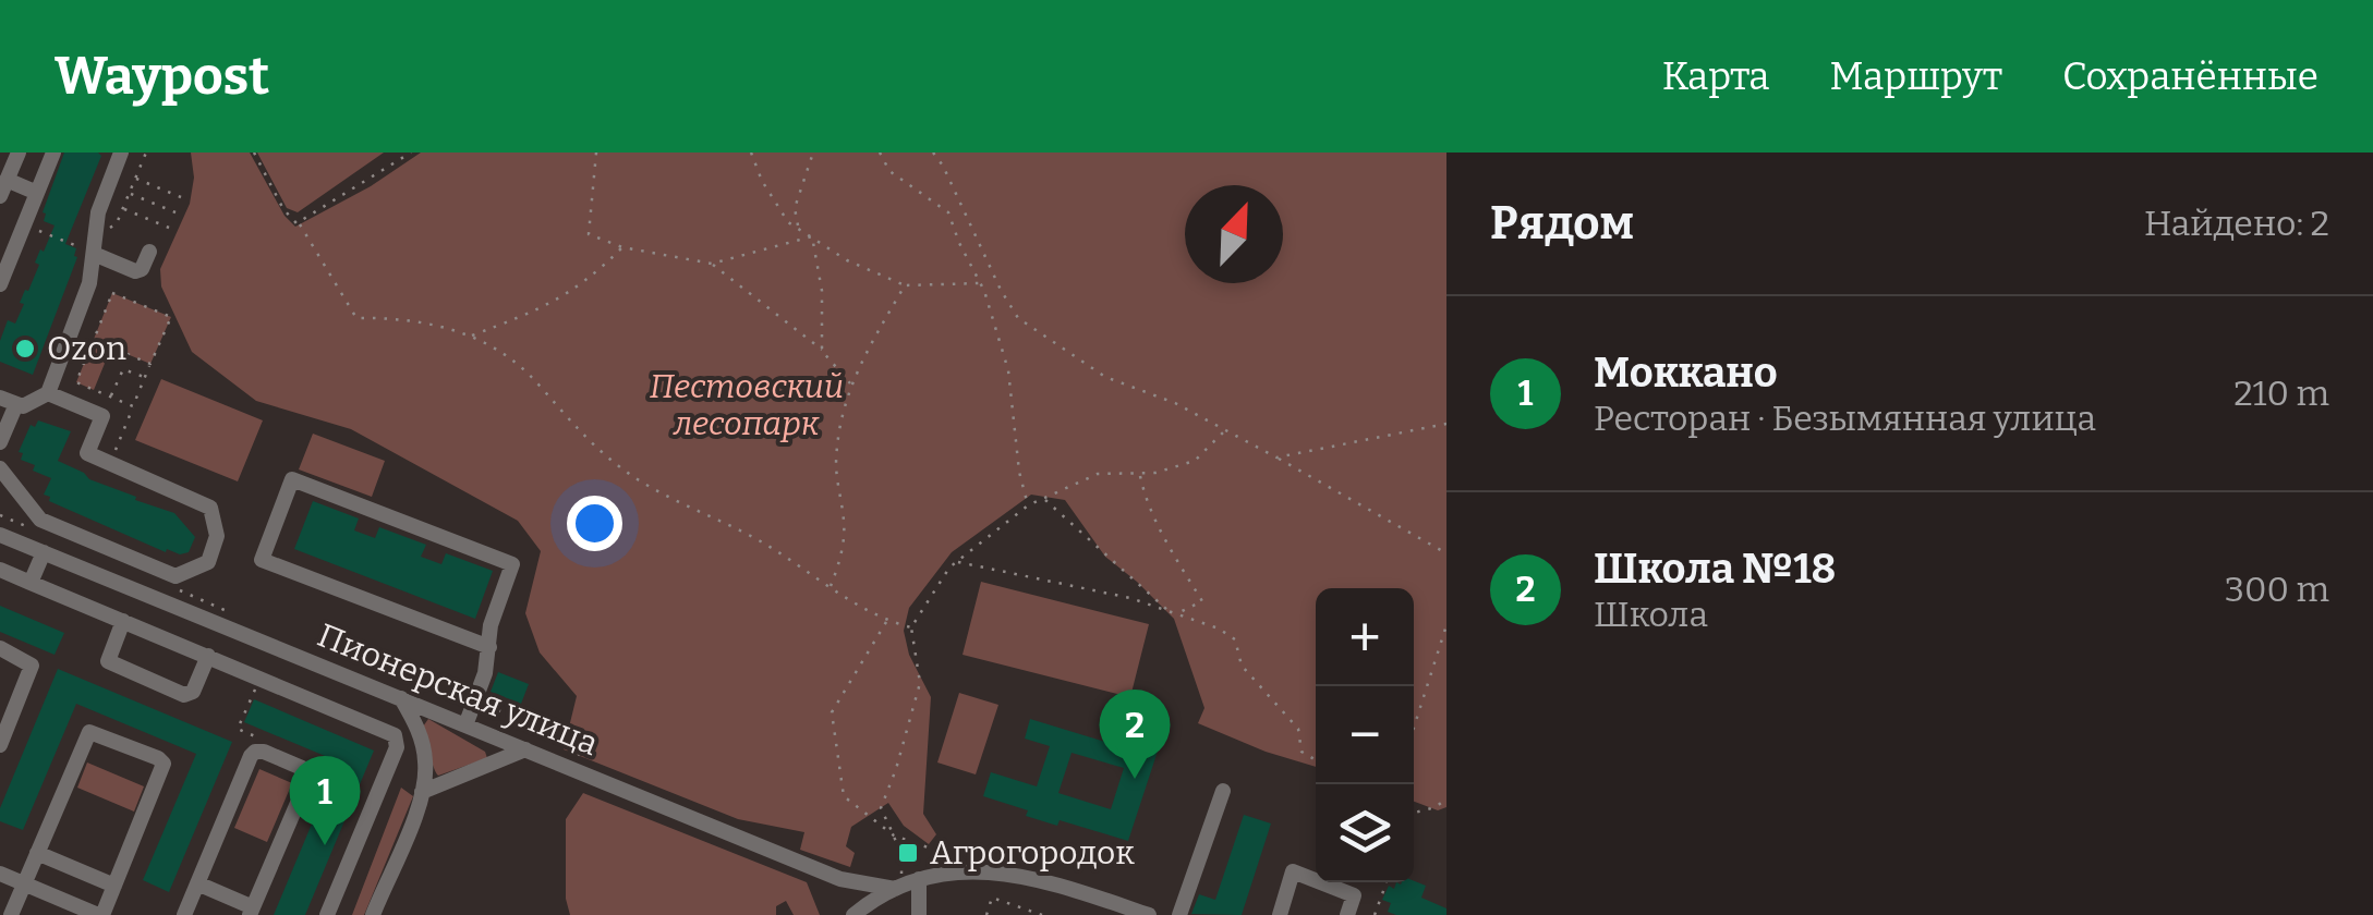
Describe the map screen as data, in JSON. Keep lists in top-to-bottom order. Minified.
{"streets":{"street":["Пионерская улица"]},"parks":["Пестовский лесопарк"],"places":{"other":["Ozon"],"transit":["Агрогородок"]},"north":"top right","page":{"header":"Waypost","nav":["Карта","Маршрут","Сохранённые"],"heading":["Рядом","Найдено: 2"],"list":[{"mark":"1","name":"Моккано","note":"Ресторан · Безымянная улица","value":"210 m"},{"mark":"2","name":"Школа №18","note":"Школа","value":"300 m"}],"map_buttons":["+","−"],"pins":["2","1"]}}
